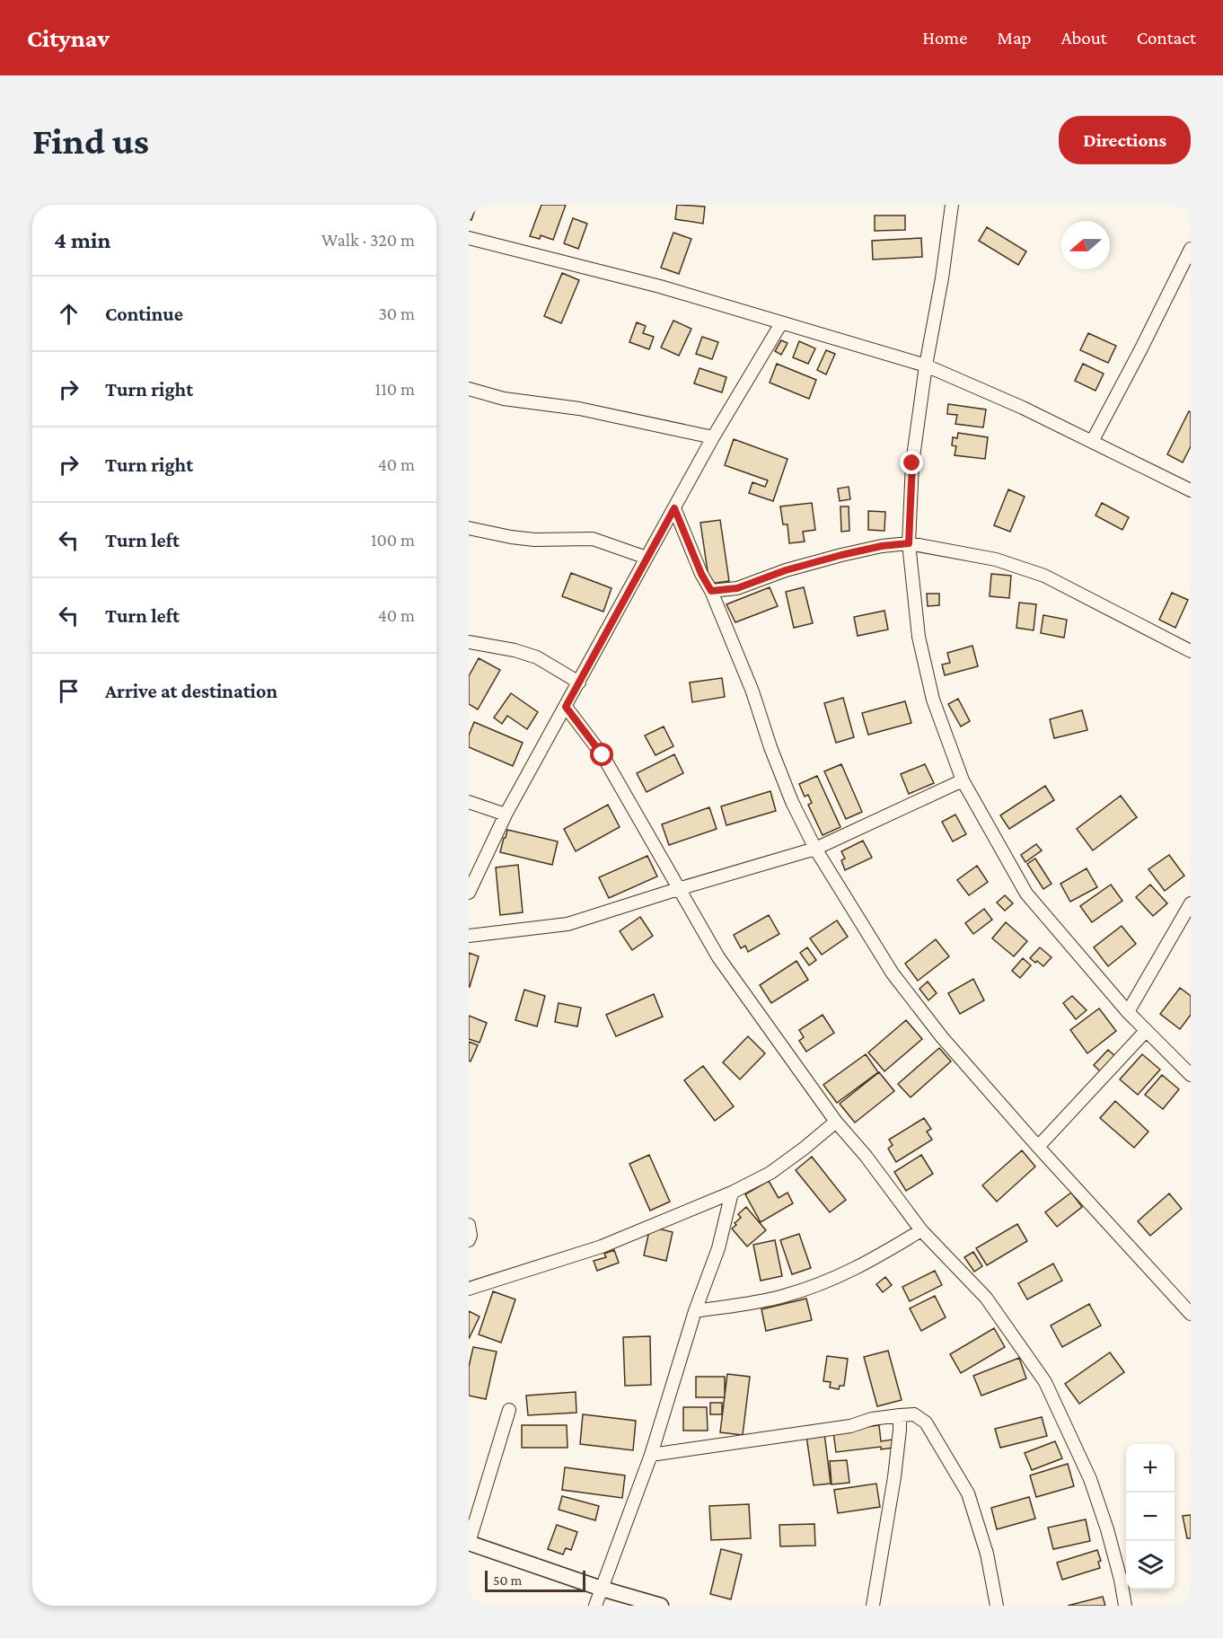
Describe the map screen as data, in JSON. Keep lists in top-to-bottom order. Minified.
{"scale_bar":"50 m","north":"left","page":{"header":"Citynav","nav":["Home","Map","About","Contact"],"buttons":"Directions","title":"Find us","heading":["4 min","Walk · 320 m"],"list":[["Continue","30 m"],["Turn right","110 m"],["Turn right","40 m"],["Turn left","100 m"],["Turn left","40 m"],"Arrive at destination"],"map_buttons":["+","−"],"scale":"50 m"}}
